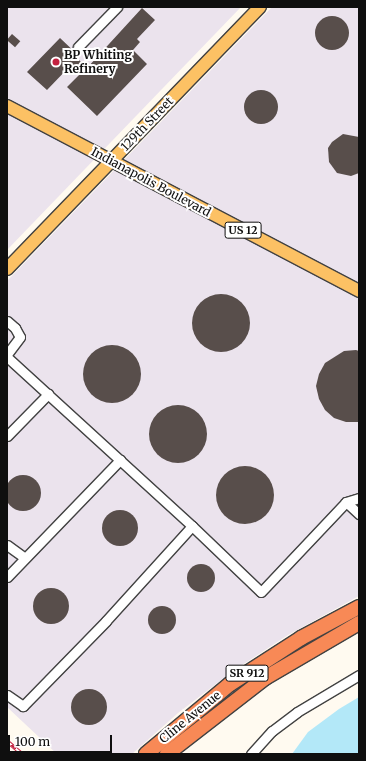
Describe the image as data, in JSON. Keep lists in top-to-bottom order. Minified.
{"streets":{"highway":["SR 912","Cline Avenue"],"main road":["129th Street","Indianapolis Boulevard","US 12"]},"crossings":[["129th Street","Indianapolis Boulevard"]],"places":["BP Whiting Refinery"],"scale_bar":"100 m"}
